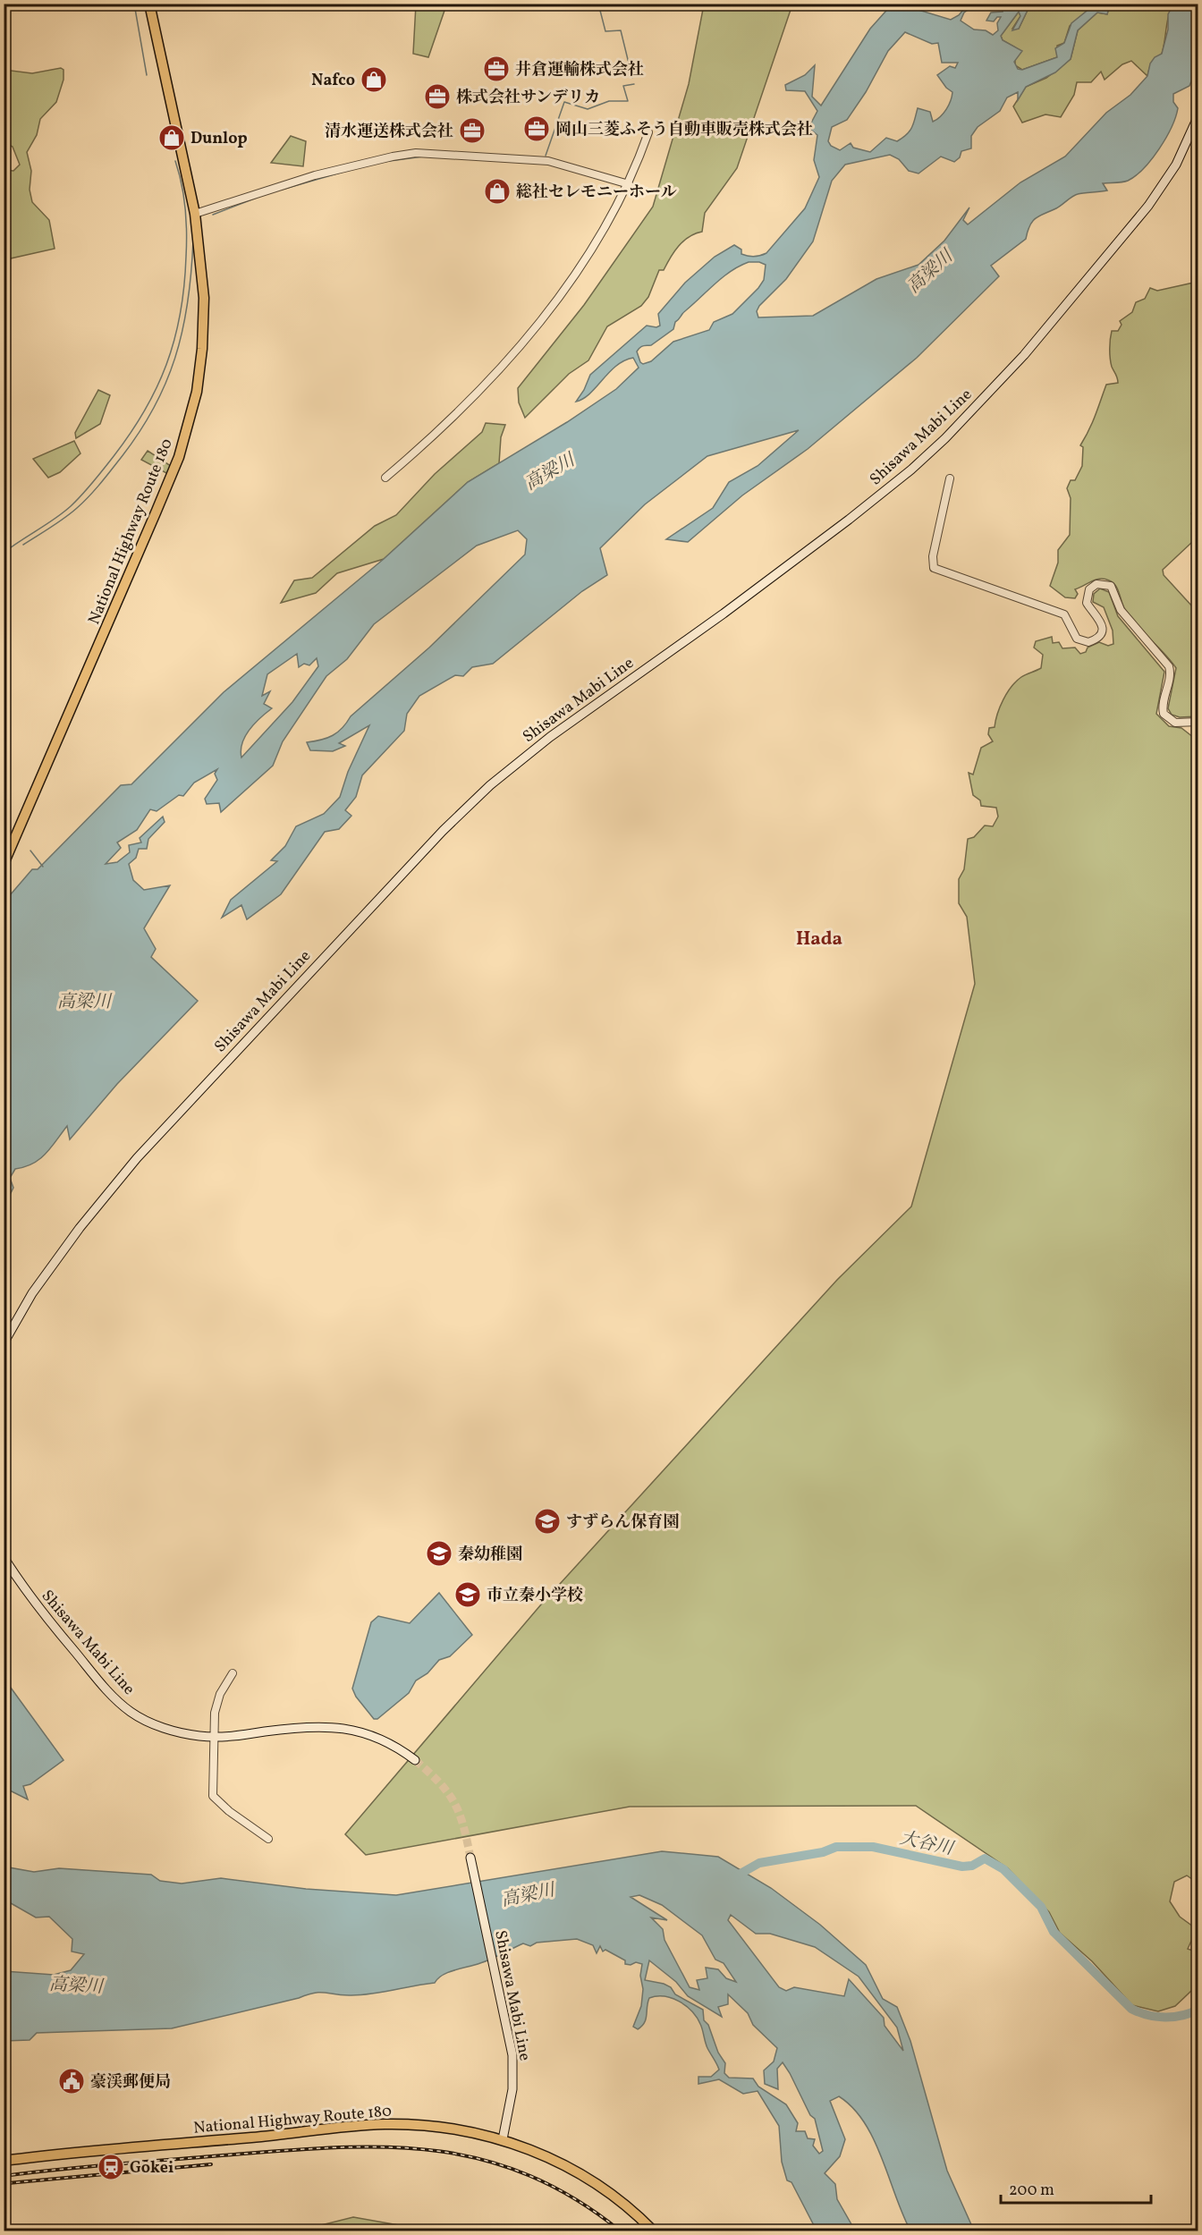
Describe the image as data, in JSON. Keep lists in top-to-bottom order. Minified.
{"streets":{"highway":["National Highway Route 180"],"main road":["Shisawa Mabi Line"]},"crossings":[["Shisawa Mabi Line","National Highway Route 180"]],"districts":["Hada"],"water":["高梁川","大谷川"],"places":{"office":["井倉運輸株式会社","株式会社サンデリカ","岡山三菱ふそう自動車販売株式会社","清水運送株式会社"],"shop":["Nafco","Dunlop","総社セレモニーホール"],"school or university":["すずらん保育園","秦幼稚園","市立秦小学校"],"public building":["豪渓郵便局"],"station":["Gokei"]},"scale_bar":"200 m"}
